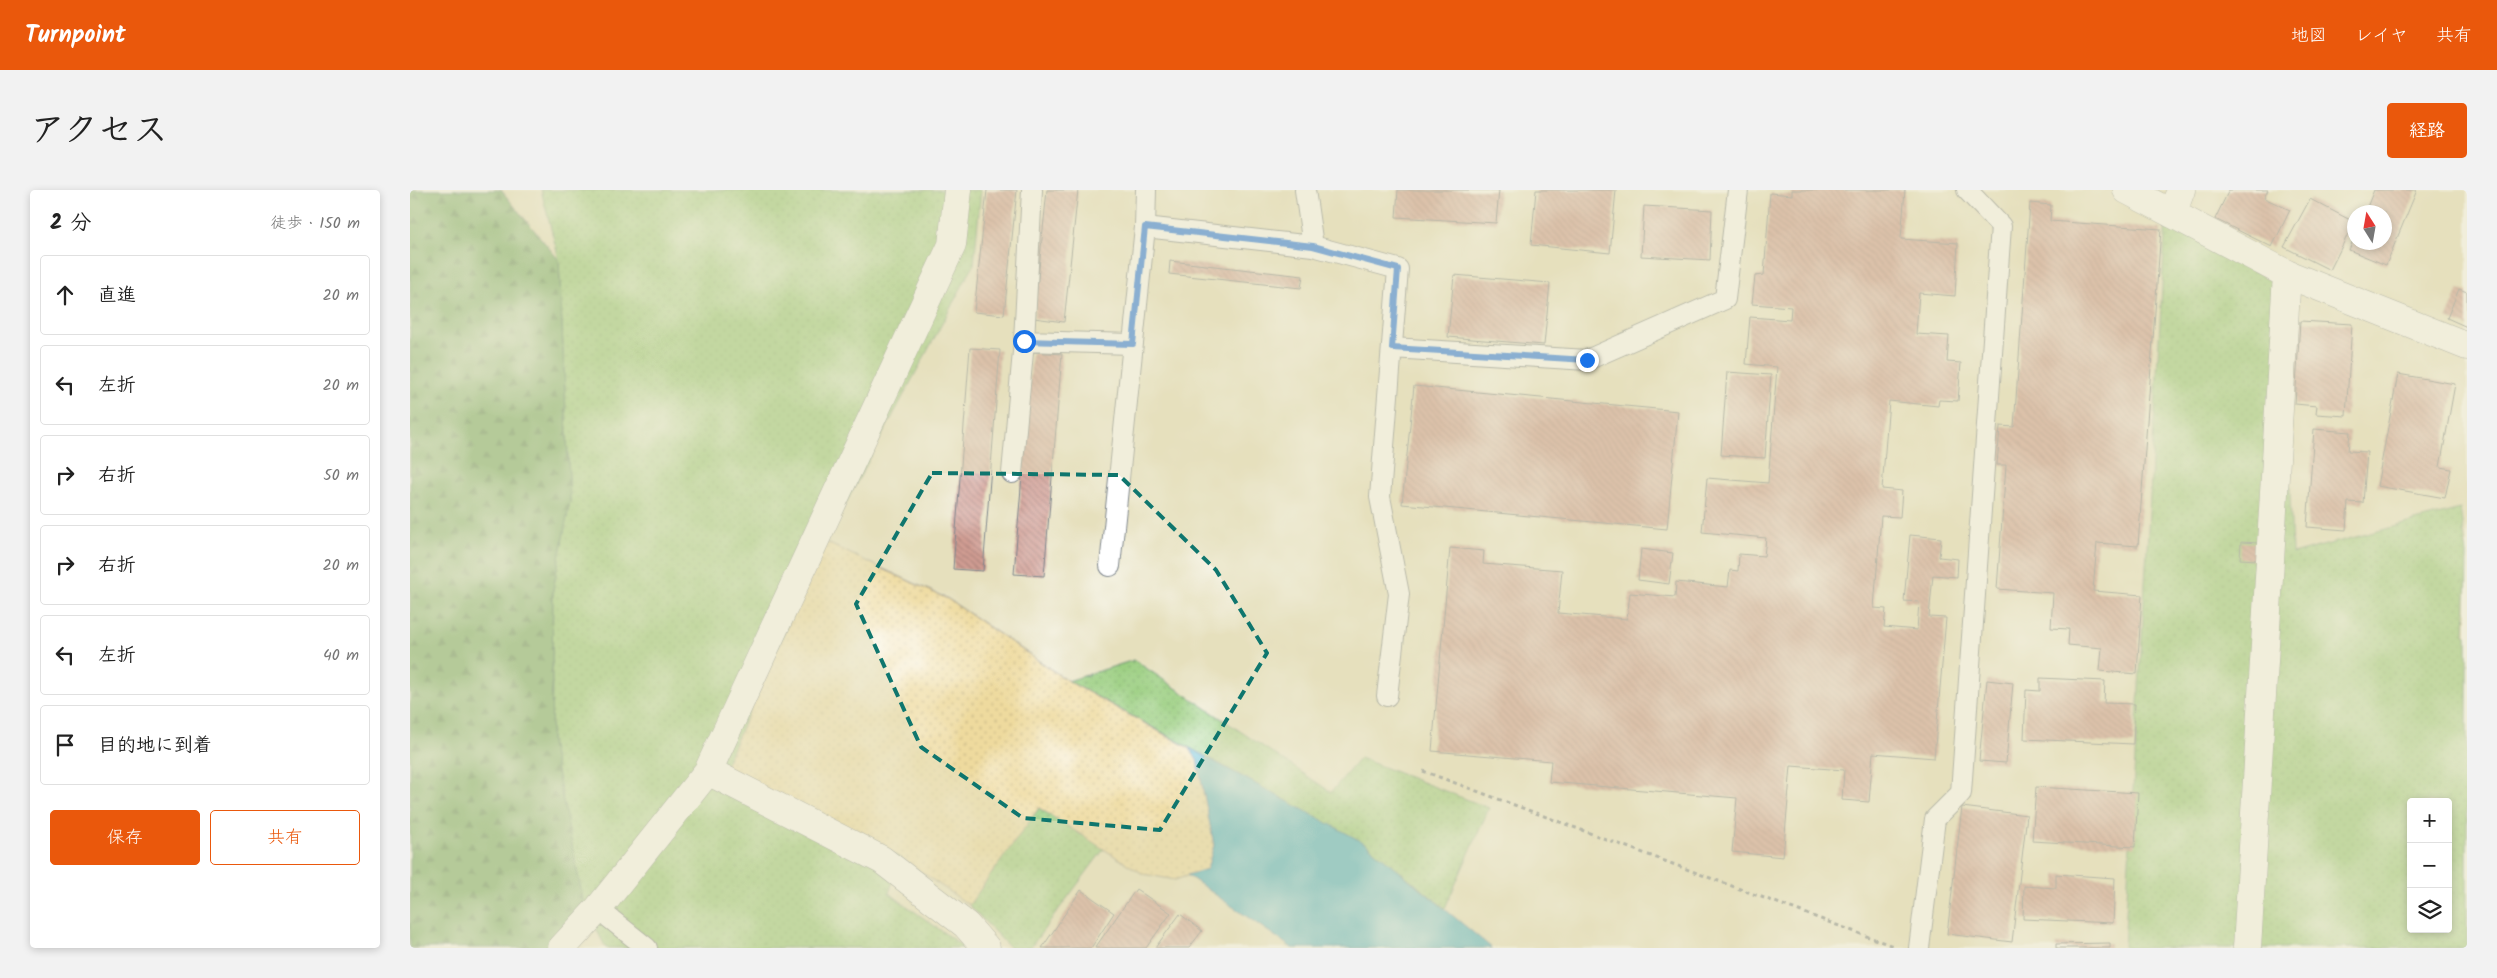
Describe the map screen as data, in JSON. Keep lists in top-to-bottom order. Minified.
{"north":"top","page":{"header":"Turnpoint","nav":["地図","レイヤ","共有"],"title":"アクセス","buttons":["経路",["保存","共有"]],"heading":["2 分","徒歩 · 150 m"],"list":[["直進","20 m"],["左折","20 m"],["右折","50 m"],["右折","20 m"],["左折","40 m"],"目的地に到着"],"map_buttons":["+","−"]}}
